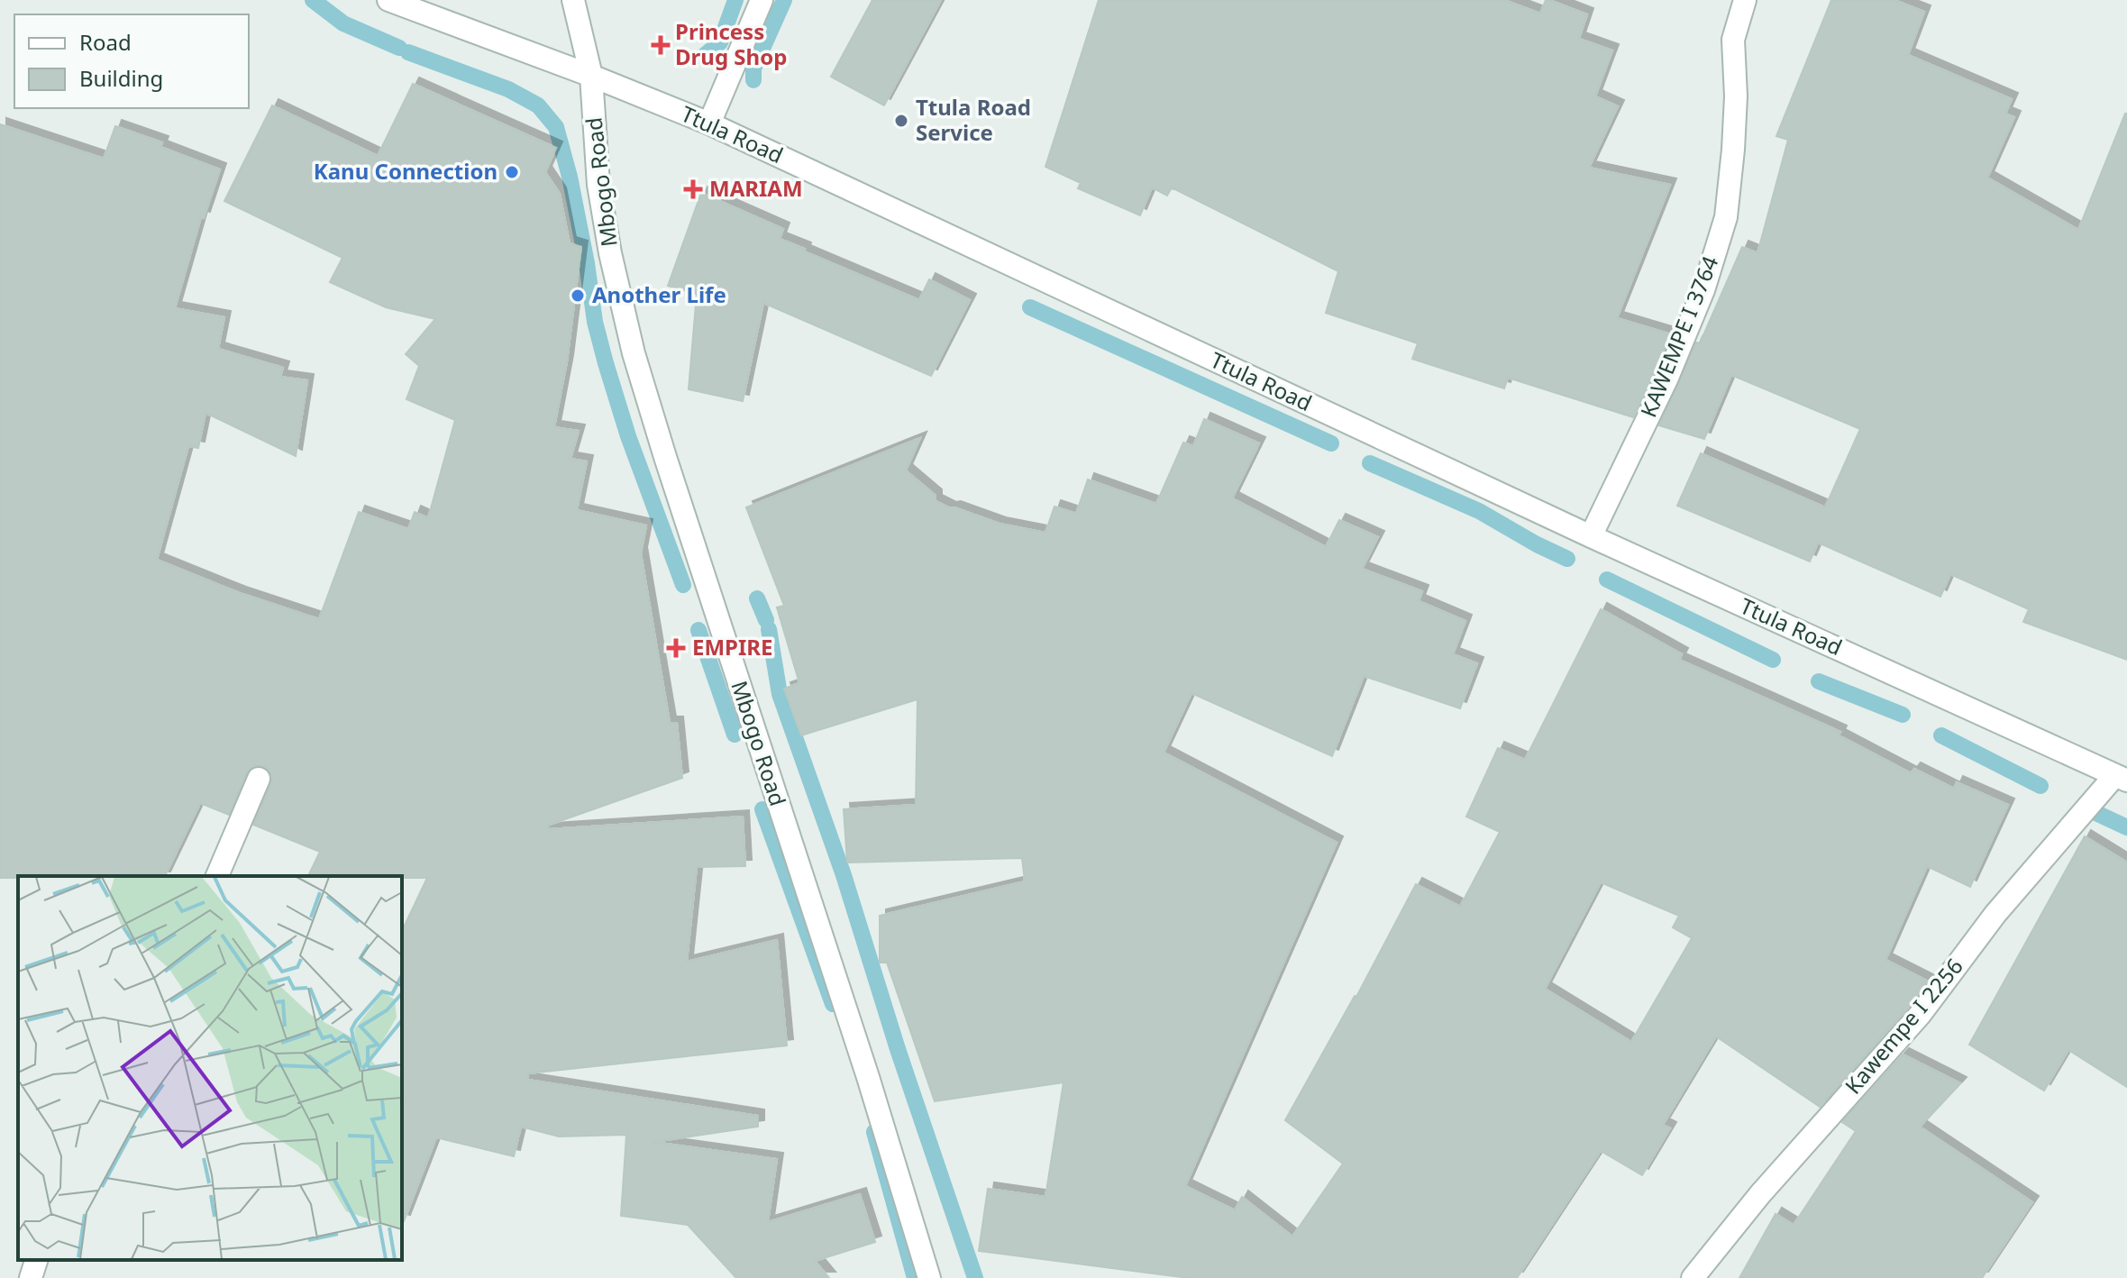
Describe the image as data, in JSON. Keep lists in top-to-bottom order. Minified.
{"streets":{"street":["Ttula Road","Mbogo Road","KAWEMPE I 3764","Kawempe I 2256"]},"crossings":[["Ttula Road","Mbogo Road"],["Ttula Road","KAWEMPE I 3764"],["Ttula Road","Kawempe I 2256"]],"places":{"health":["Princess Drug Shop","MARIAM","EMPIRE"],"other":["Ttula Road Service","Kanu Connection","Another Life"]},"legend":["Road","Building"]}
